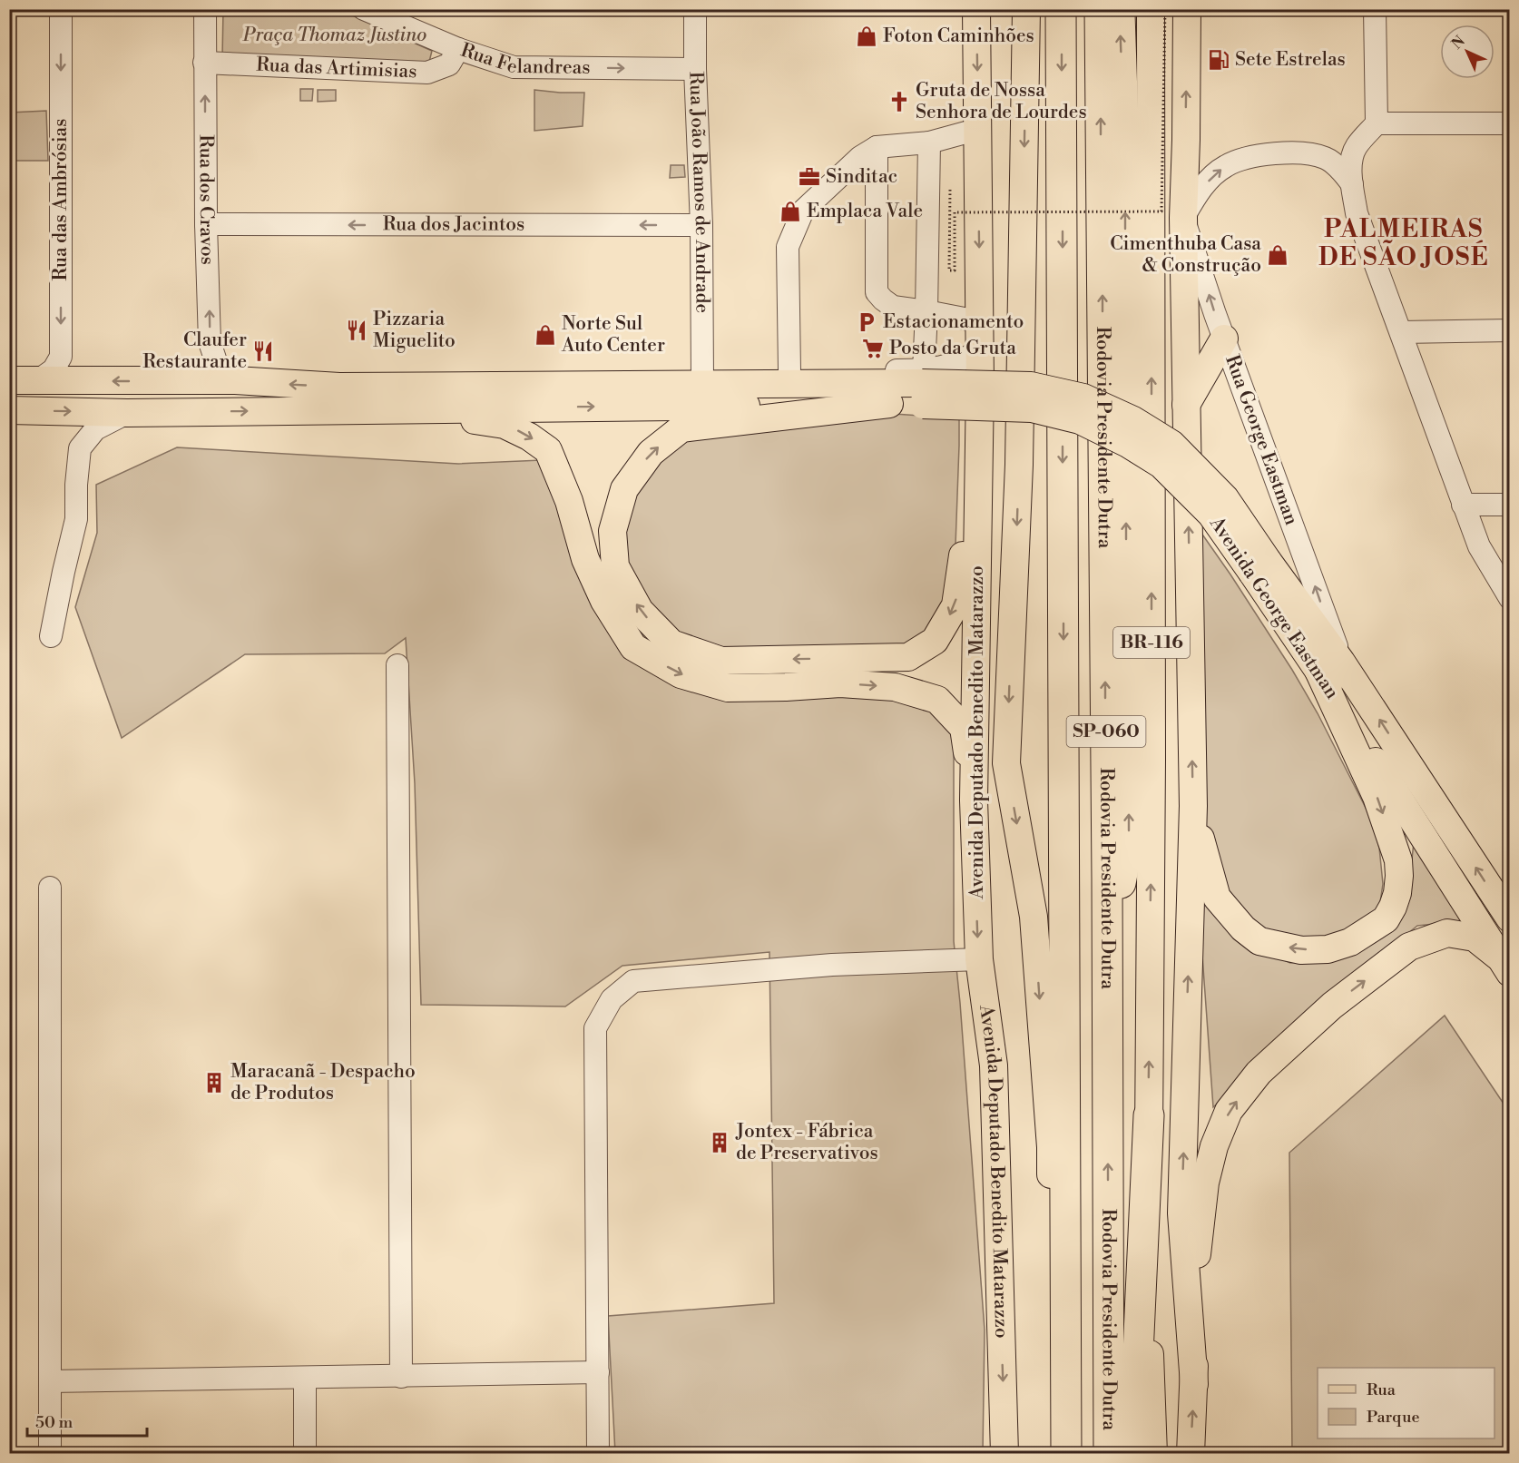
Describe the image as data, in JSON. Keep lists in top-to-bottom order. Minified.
{"streets":{"highway":["Rodovia Presidente Dutra","SP-060"],"main road":["Avenida George Eastman","BR-116","Avenida Deputado Benedito Matarazzo"],"street":["Rua Felandreas","Rua das Artimisias","Rua João Ramos de Andrade","Rua das Ambrósias","Rua dos Cravos","Rua dos Jacintos","Rua George Eastman"]},"crossings":[["Rua Felandreas","Rua das Artimisias"],["Rua Felandreas","Rua João Ramos de Andrade"],["Rua das Artimisias","Rua dos Cravos"],["Rua João Ramos de Andrade","Rua dos Jacintos"],["Rua dos Cravos","Rua dos Jacintos"],["Rua George Eastman","Avenida George Eastman"]],"one_way":["Rua Felandreas","Rua das Ambrósias","Rua dos Cravos"],"districts":["PALMEIRAS DE SÃO JOSÉ"],"parks":["Praça Thomaz Justino"],"places":{"shop":["Foton Caminhões","Emplaca Vale","Cimenthuba Casa & Construção","Norte Sul Auto Center"],"fuel station":["Sete Estrelas"],"church":["Gruta de Nossa Senhora de Lourdes"],"office":["Sinditac"],"parking":["Estacionamento"],"restaurant":["Pizzaria Miguelito","Claufer Restaurante"],"supermarket":["Posto da Gruta"],"building":["Maracanã - Despacho de Produtos","Jontex - Fábrica de Preservativos"]},"legend":["Rua","Parque"],"scale_bar":"50 m","north":"top left"}
